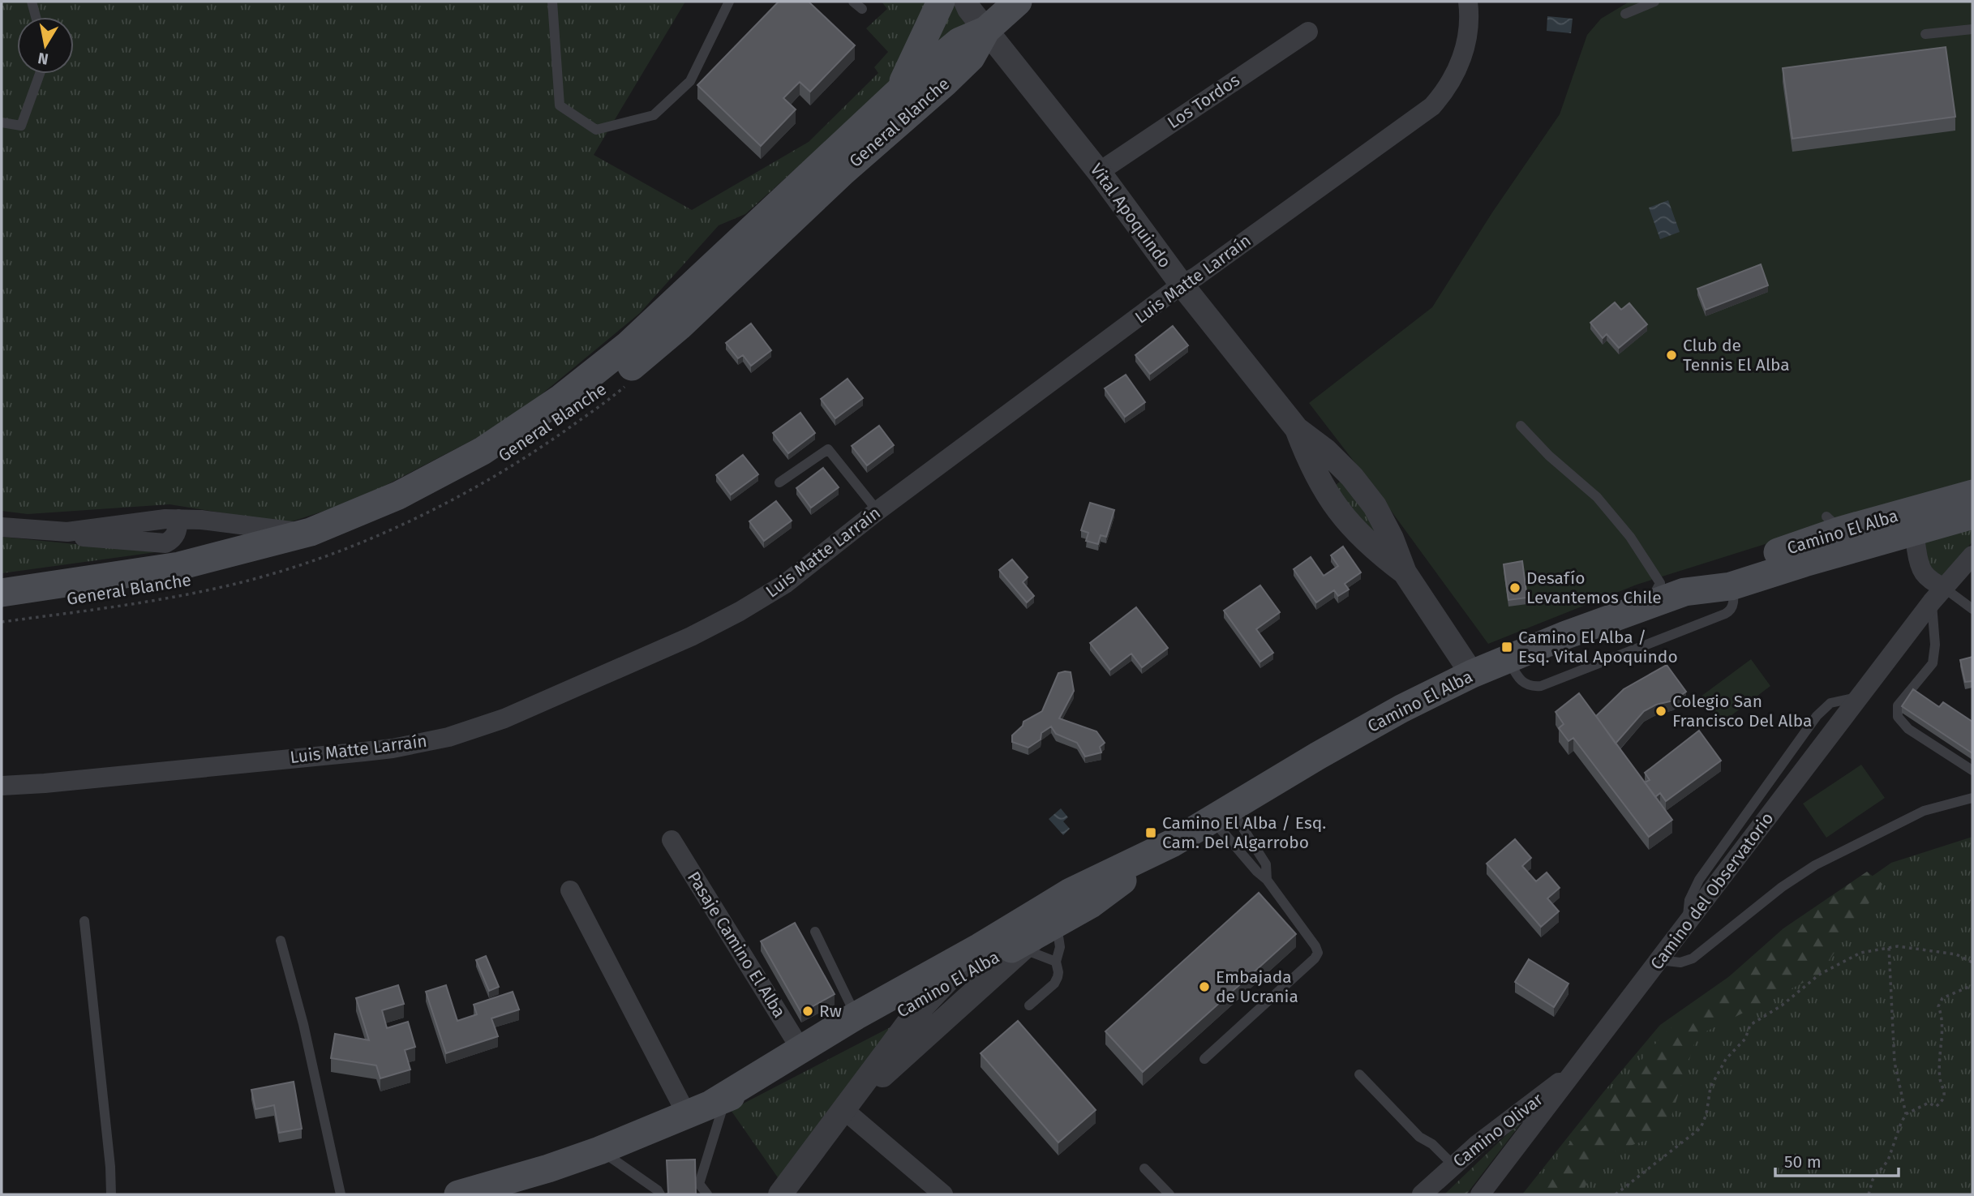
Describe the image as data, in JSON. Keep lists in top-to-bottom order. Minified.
{"streets":{"main road":["General Blanche","Camino El Alba"],"street":["Los Tordos","Vital Apoquindo","Luis Matte Larraín","Camino del Observatorio","Pasaje Camino El Alba","Camino Olivar"]},"crossings":[["Los Tordos","Vital Apoquindo"],["General Blanche","Vital Apoquindo"],["Vital Apoquindo","Luis Matte Larraín"],["Vital Apoquindo","Camino El Alba"],["Camino El Alba","Pasaje Camino El Alba"],["Camino del Observatorio","Camino Olivar"]],"places":{"other":["Club de Tennis El Alba","Desafío Levantemos Chile","Colegio San Francisco Del Alba","Embajada de Ucrania","Rw"],"transit":["Camino El Alba / Esq. Vital Apoquindo","Camino El Alba / Esq. Cam. Del Algarrobo"]},"scale_bar":"50 m","north":"bottom"}
